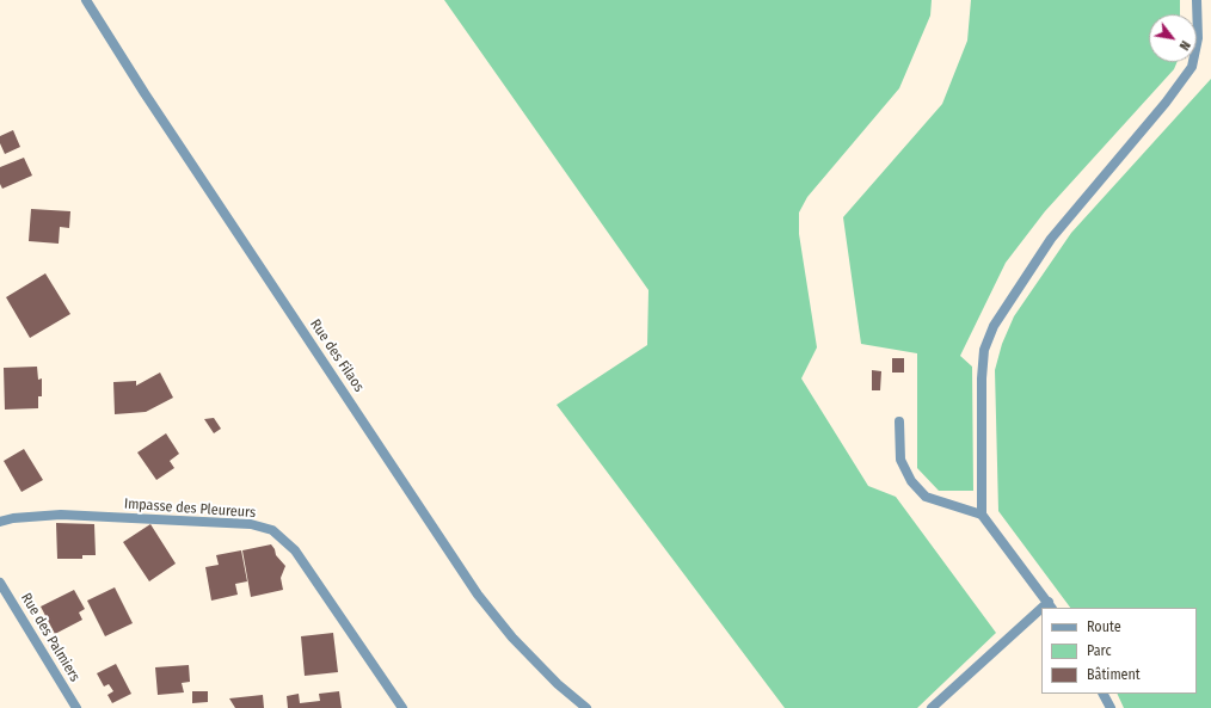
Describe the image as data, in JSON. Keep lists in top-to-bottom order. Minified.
{"streets":{"street":["Rue des Filaos","Impasse des Pleureurs","Rue des Palmiers"]},"legend":["Route","Parc","Bâtiment"],"north":"bottom right"}
